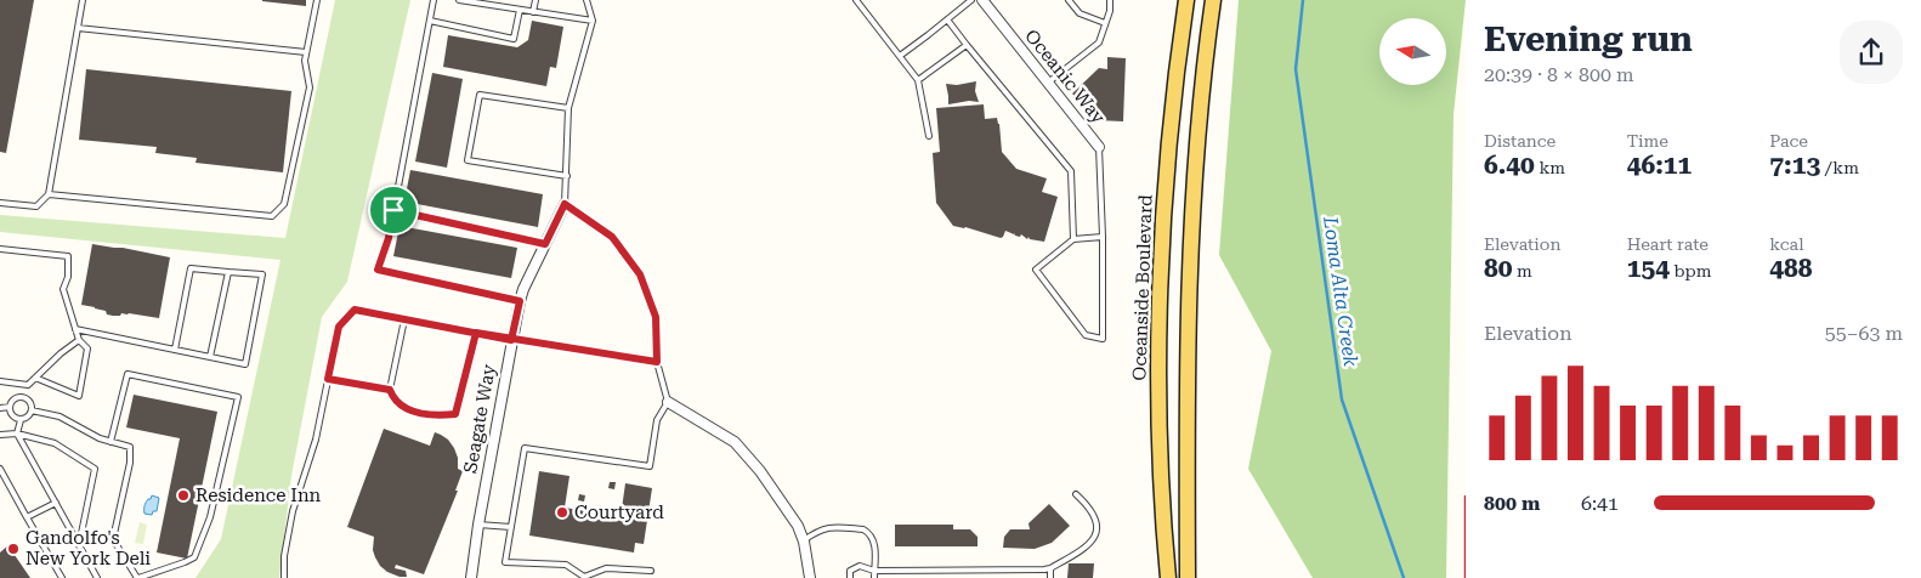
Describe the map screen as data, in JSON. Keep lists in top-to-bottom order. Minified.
{"streets":{"main road":["Oceanside Boulevard"],"street":["Oceanic Way","Seagate Way"]},"water":["Loma Alta Creek"],"places":["Residence Inn","Courtyard","Gandolfo's New York Deli"],"north":"left","page":{"heading":["Evening run","20:39 · 8 × 800 m"],"stats":[["Distance","6.40 km"],["Time","46:11"],["Pace","7:13 /km"],["Elevation","80 m"],["Heart rate","154 bpm"],["kcal","488"]],"chart":["Elevation","55–63 m"],"list":[{"name":"800 m","note":"6:41"}]}}
